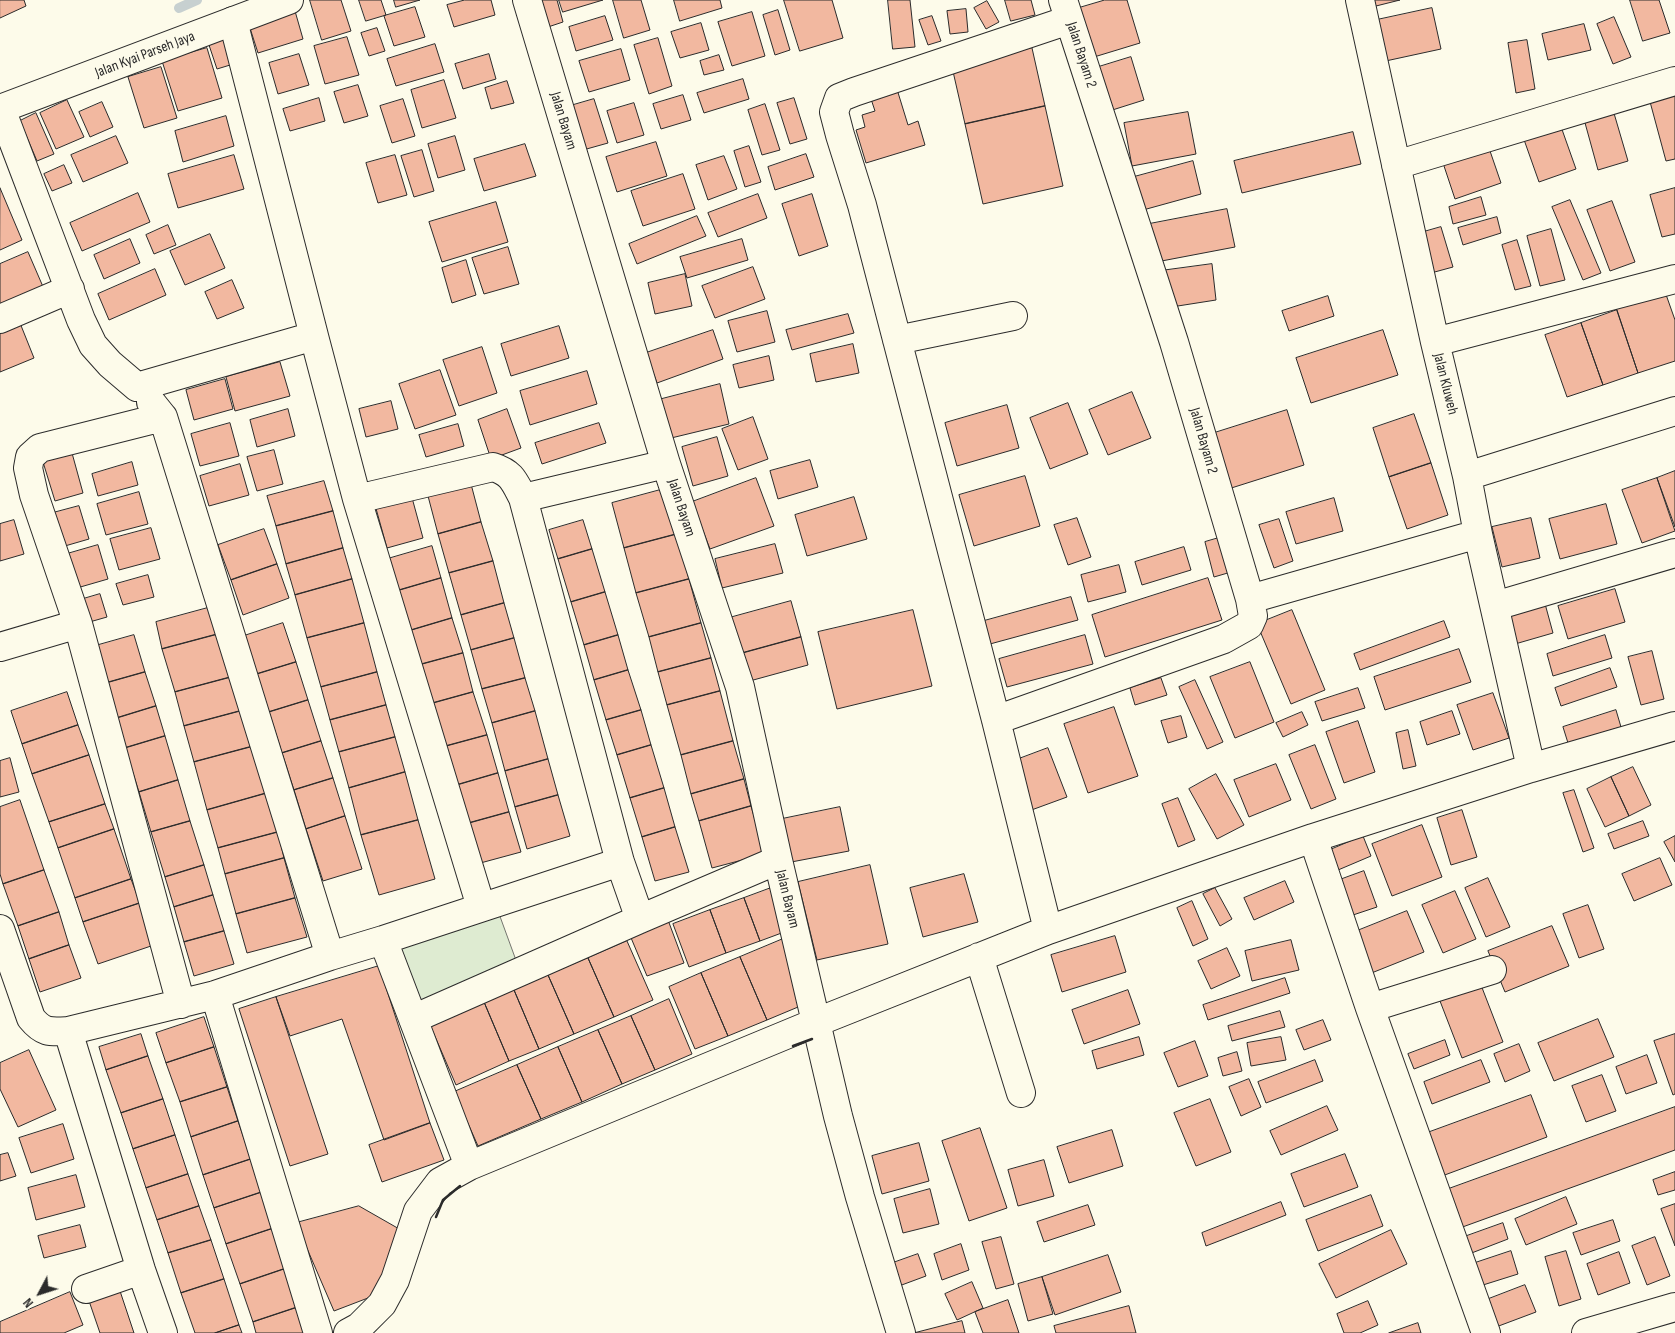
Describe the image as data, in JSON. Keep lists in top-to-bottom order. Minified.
{"streets":{"street":["Jalan Kyai Parseh Jaya","Jalan Bayam 2","Jalan Bayam","Jalan Kluweh"]},"north":"bottom left"}
